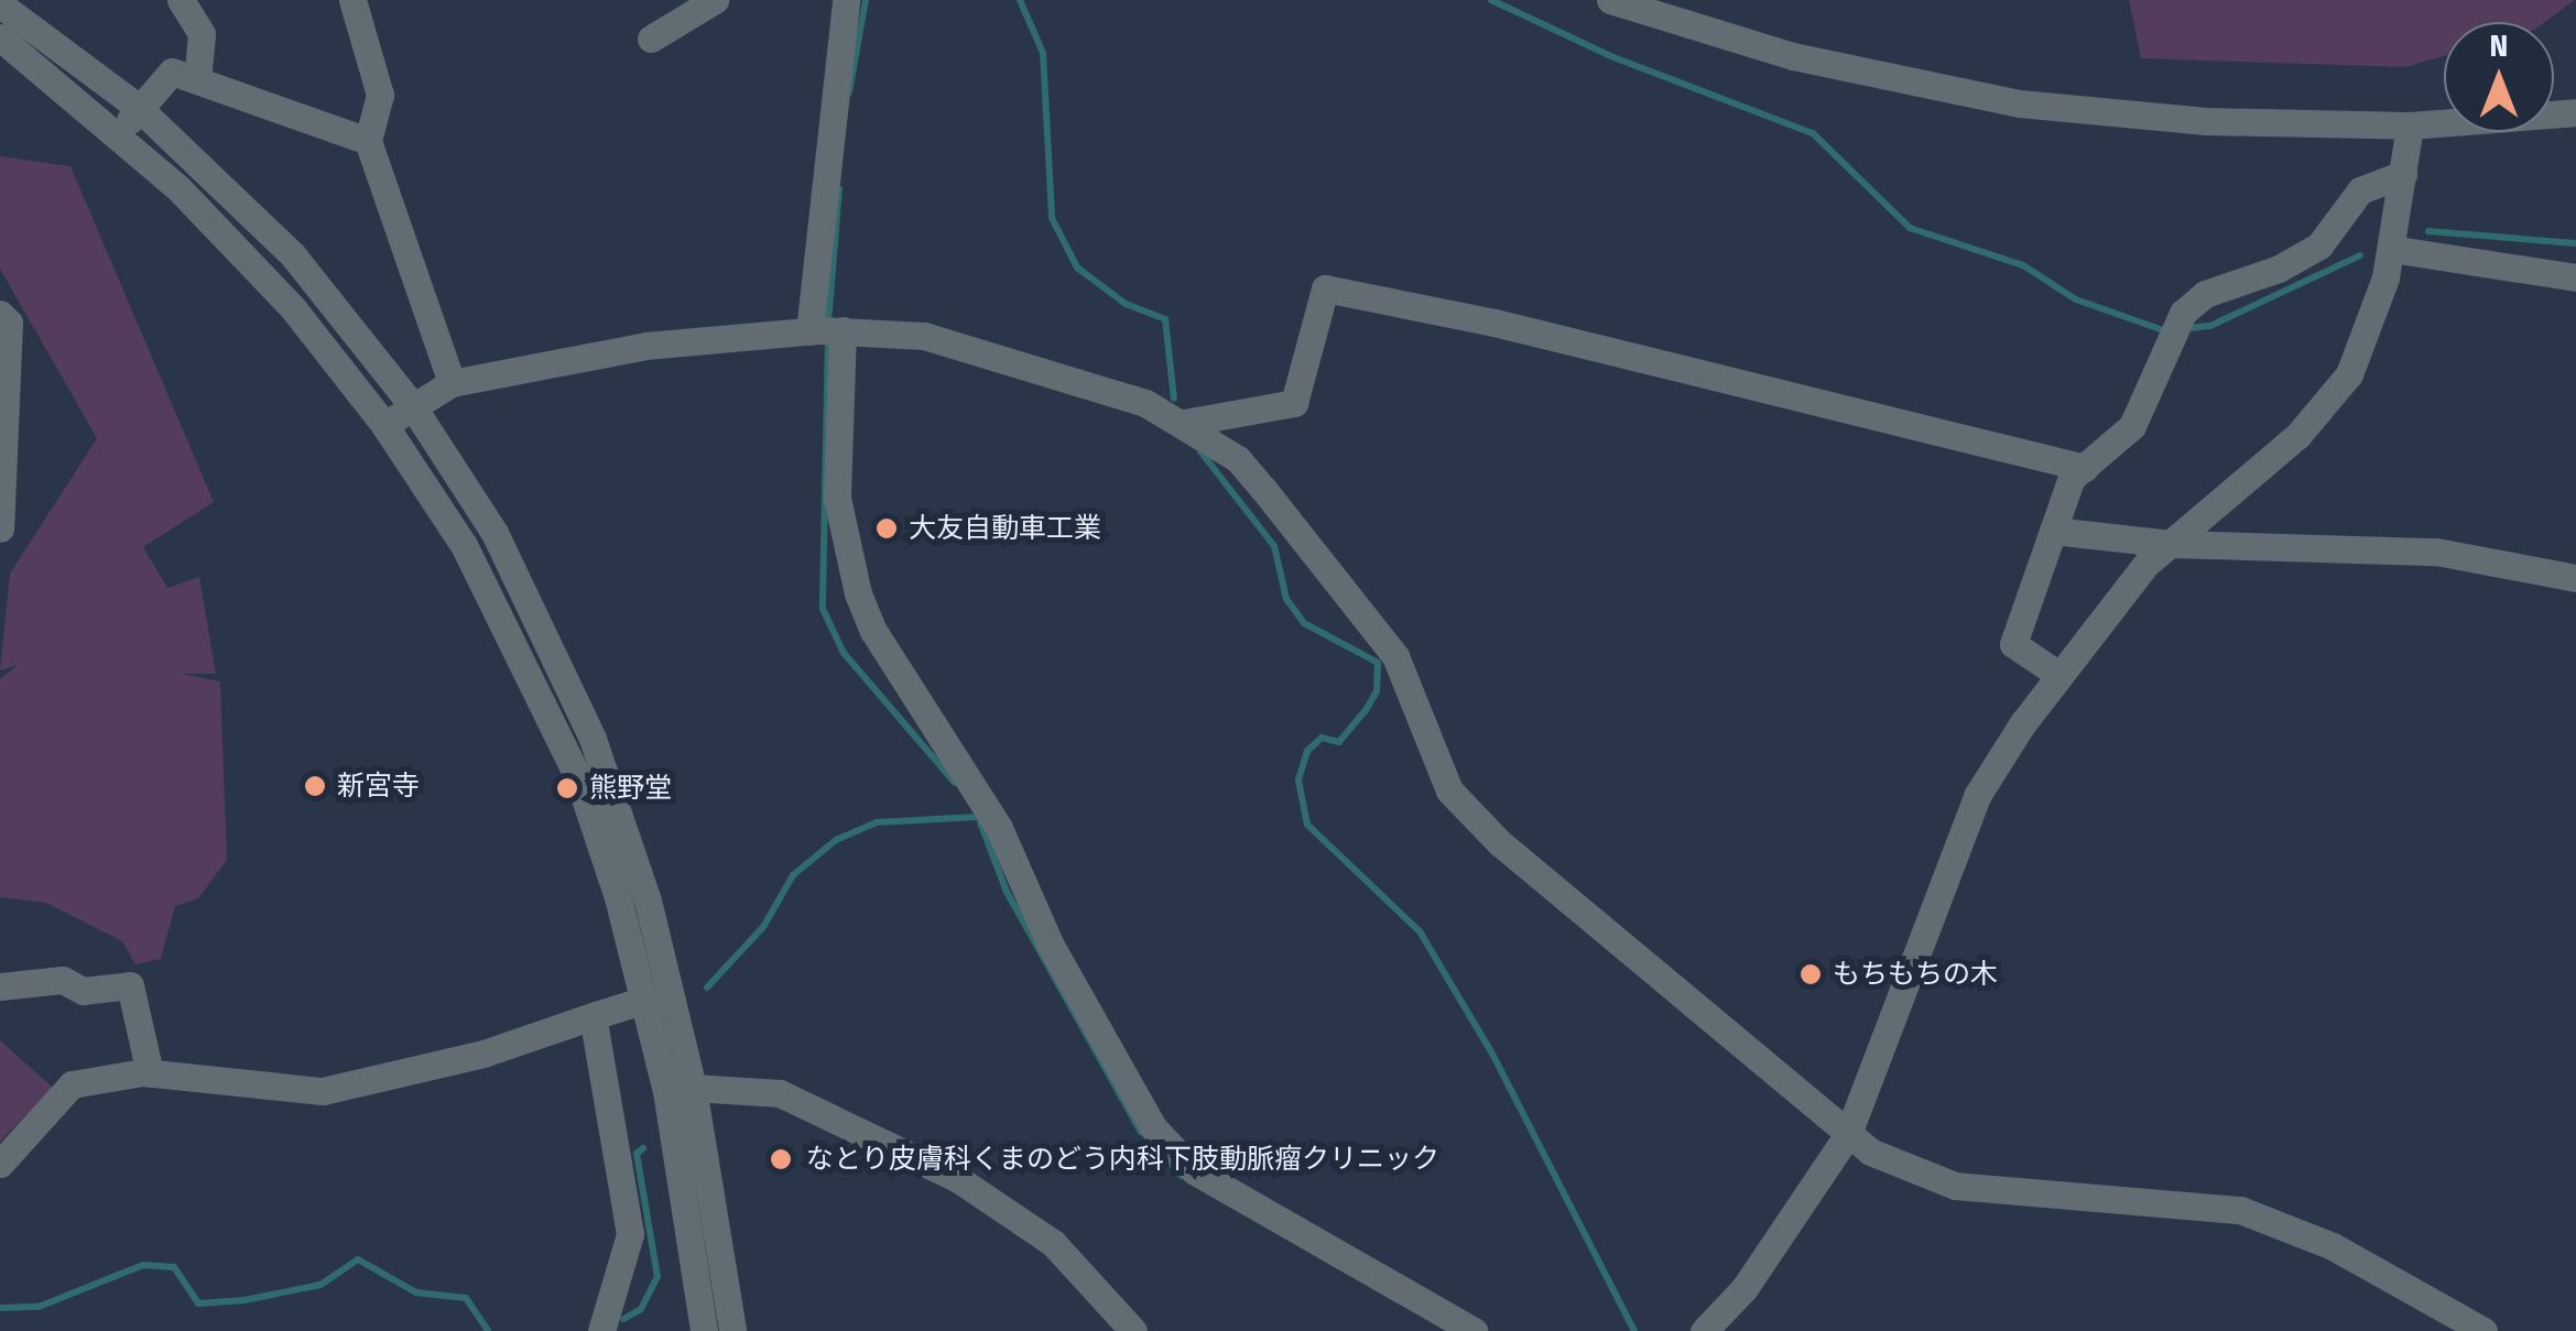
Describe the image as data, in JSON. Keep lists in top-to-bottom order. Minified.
{"places":["大友自動車工業","新宮寺","熊野堂","もちもちの木","なとり皮膚科くまのどう内科下肢動脈瘤クリニック"],"north":"top"}
